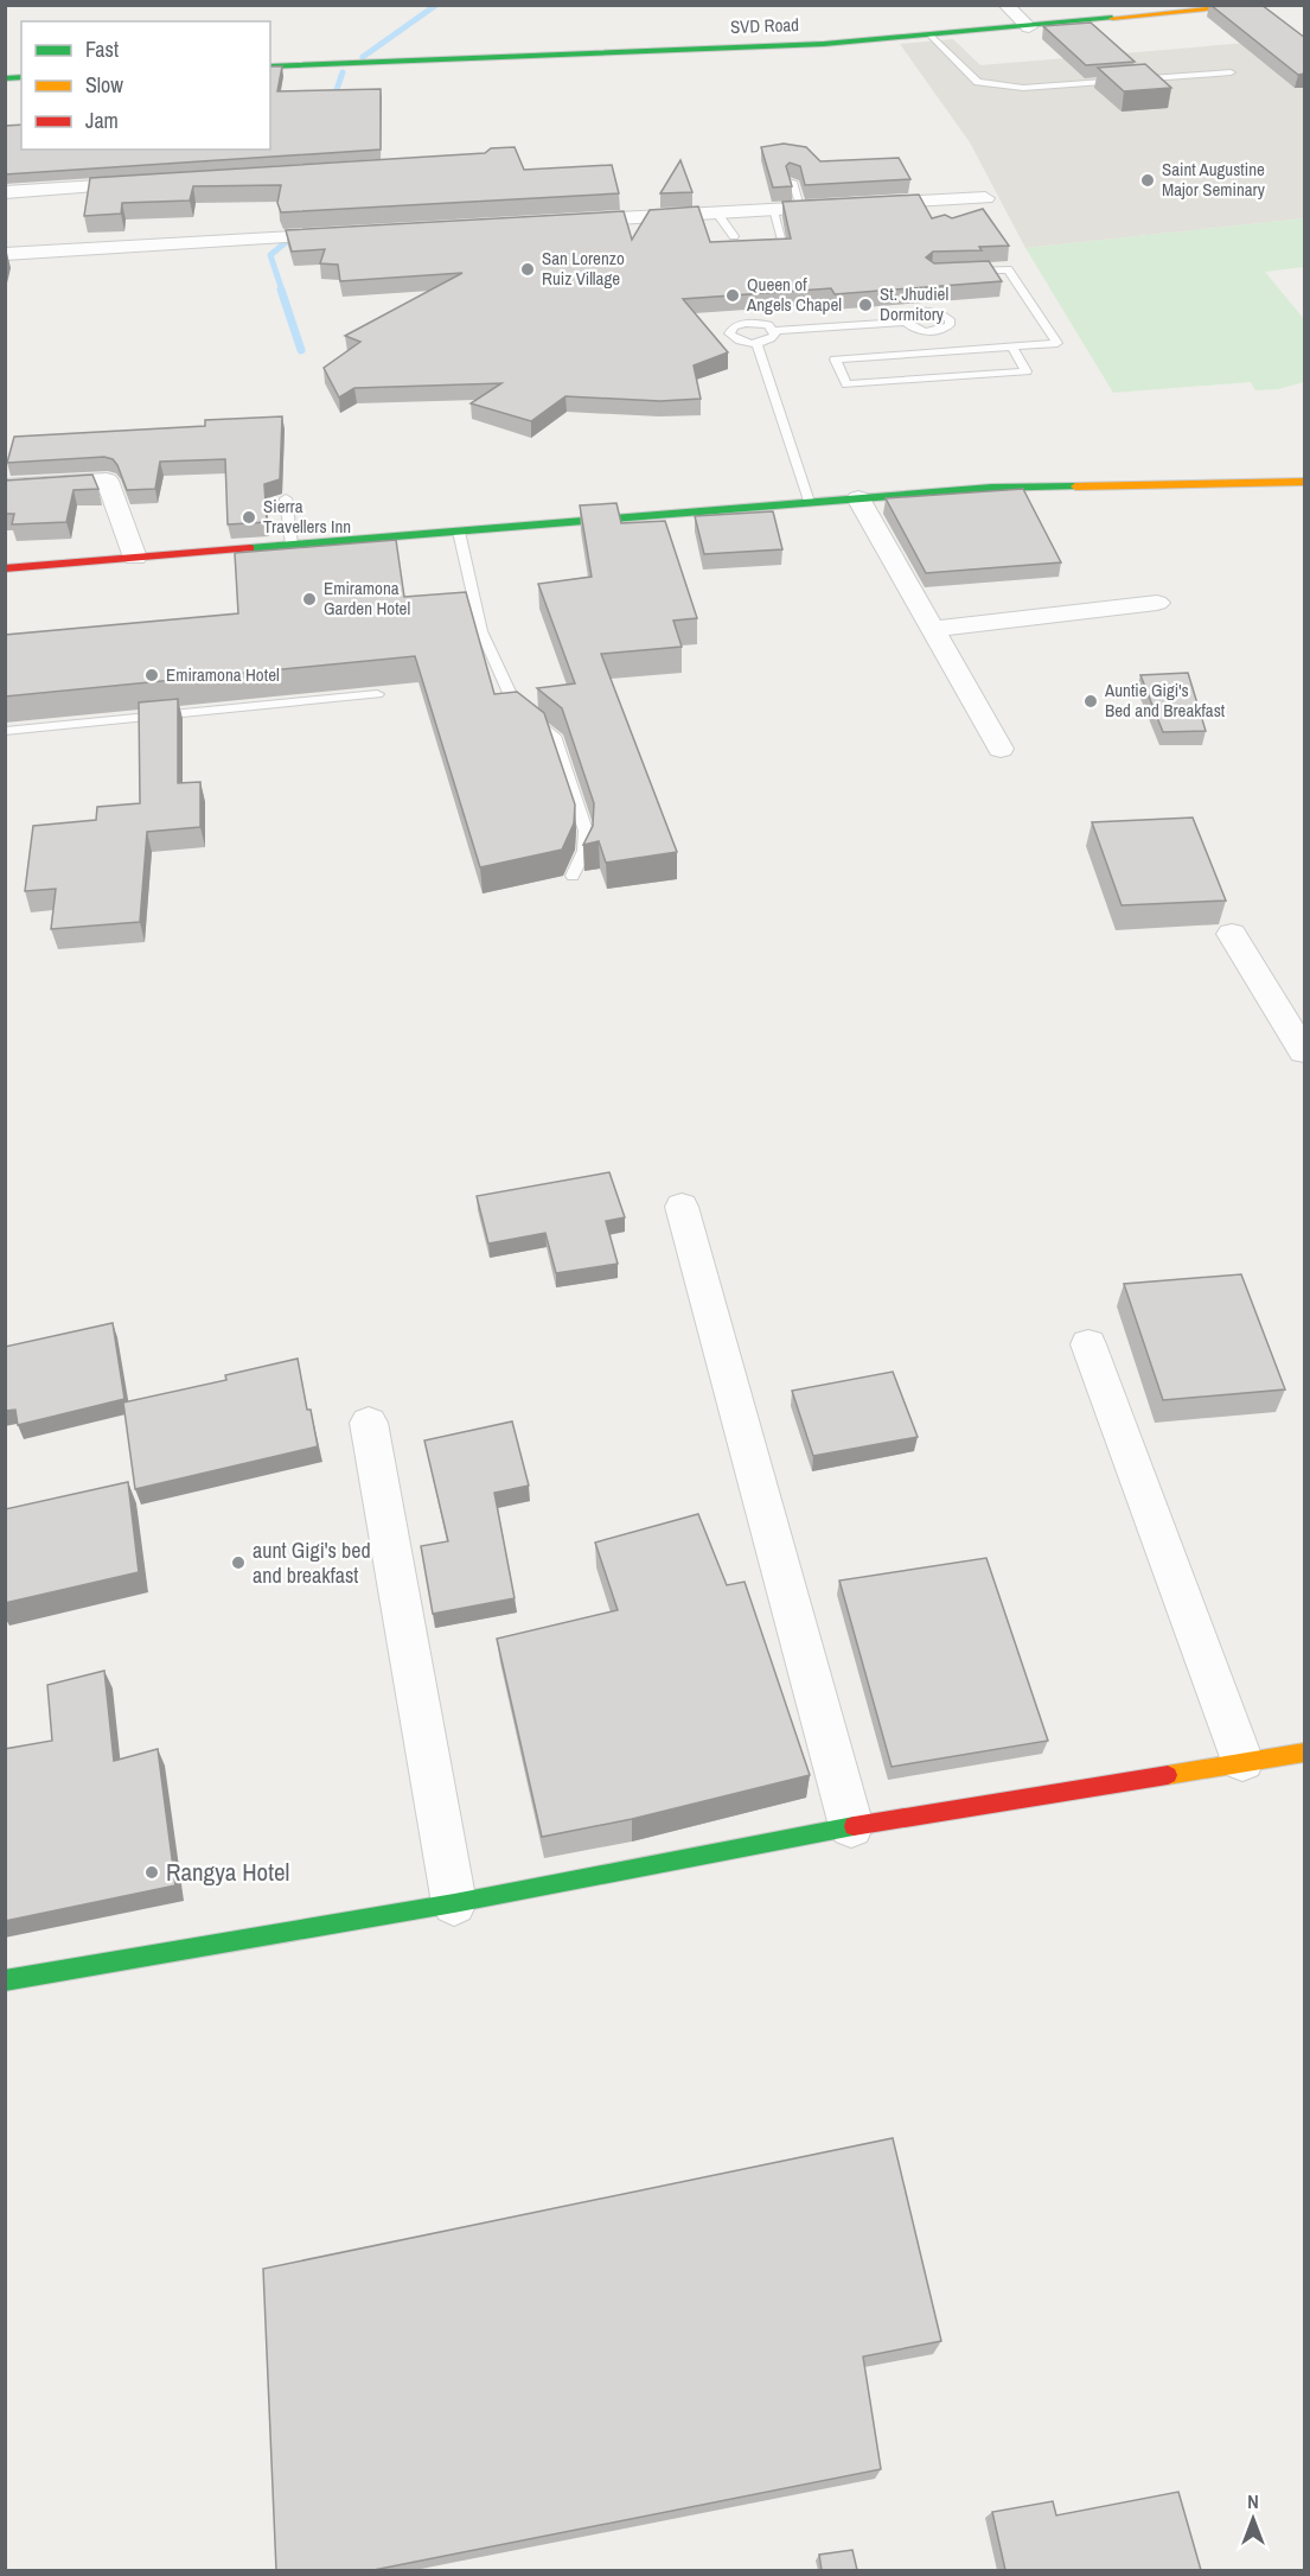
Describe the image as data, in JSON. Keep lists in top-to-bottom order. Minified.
{"streets":{"street":["SVD Road"]},"places":["Saint Augustine Major Seminary","San Lorenzo Ruiz Village","Queen of Angels Chapel","St. Jhudiel Dormitory","Sierra Travellers Inn","Emiramona Garden Hotel","Emiramona Hotel","Auntie Gigi's Bed and Breakfast","aunt Gigi's bed and breakfast","Rangya Hotel"],"legend":["Fast","Slow","Jam"],"north":"top"}
